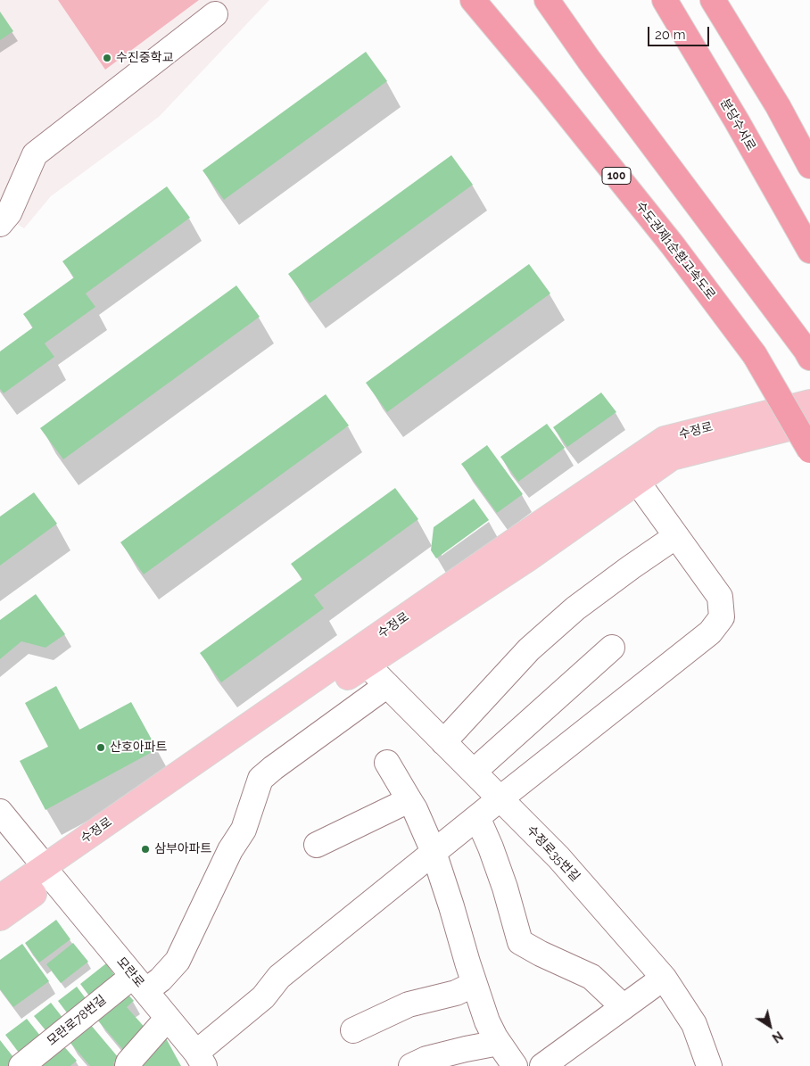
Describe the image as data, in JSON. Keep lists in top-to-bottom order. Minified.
{"streets":{"highway":["분당수서로","100","수도권제1순환고속도로"],"main road":["수정로"],"street":["수정로35번길","모란로","모란로78번길"]},"crossings":[["수정로","수정로35번길"],["수정로","모란로"],["수정로35번길","모란로78번길"],["모란로","모란로78번길"]],"places":["수진중학교","산호아파트","삼부아파트"],"scale_bar":"20 m","north":"bottom right"}
